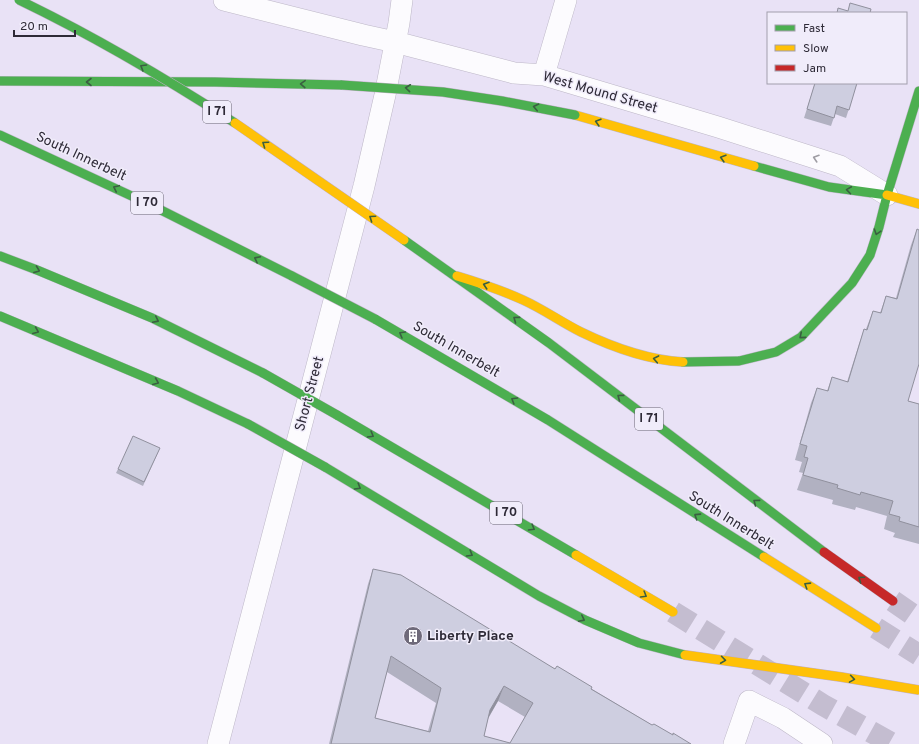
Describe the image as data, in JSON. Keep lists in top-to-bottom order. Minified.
{"streets":{"main road":["West Mound Street","I 71","South Innerbelt","I 70"],"street":["Short Street"]},"crossings":[["West Mound Street","Short Street"]],"one_way":["West Mound Street"],"places":{"building":["Liberty Place"]},"legend":["Fast","Slow","Jam"],"scale_bar":"20 m"}
